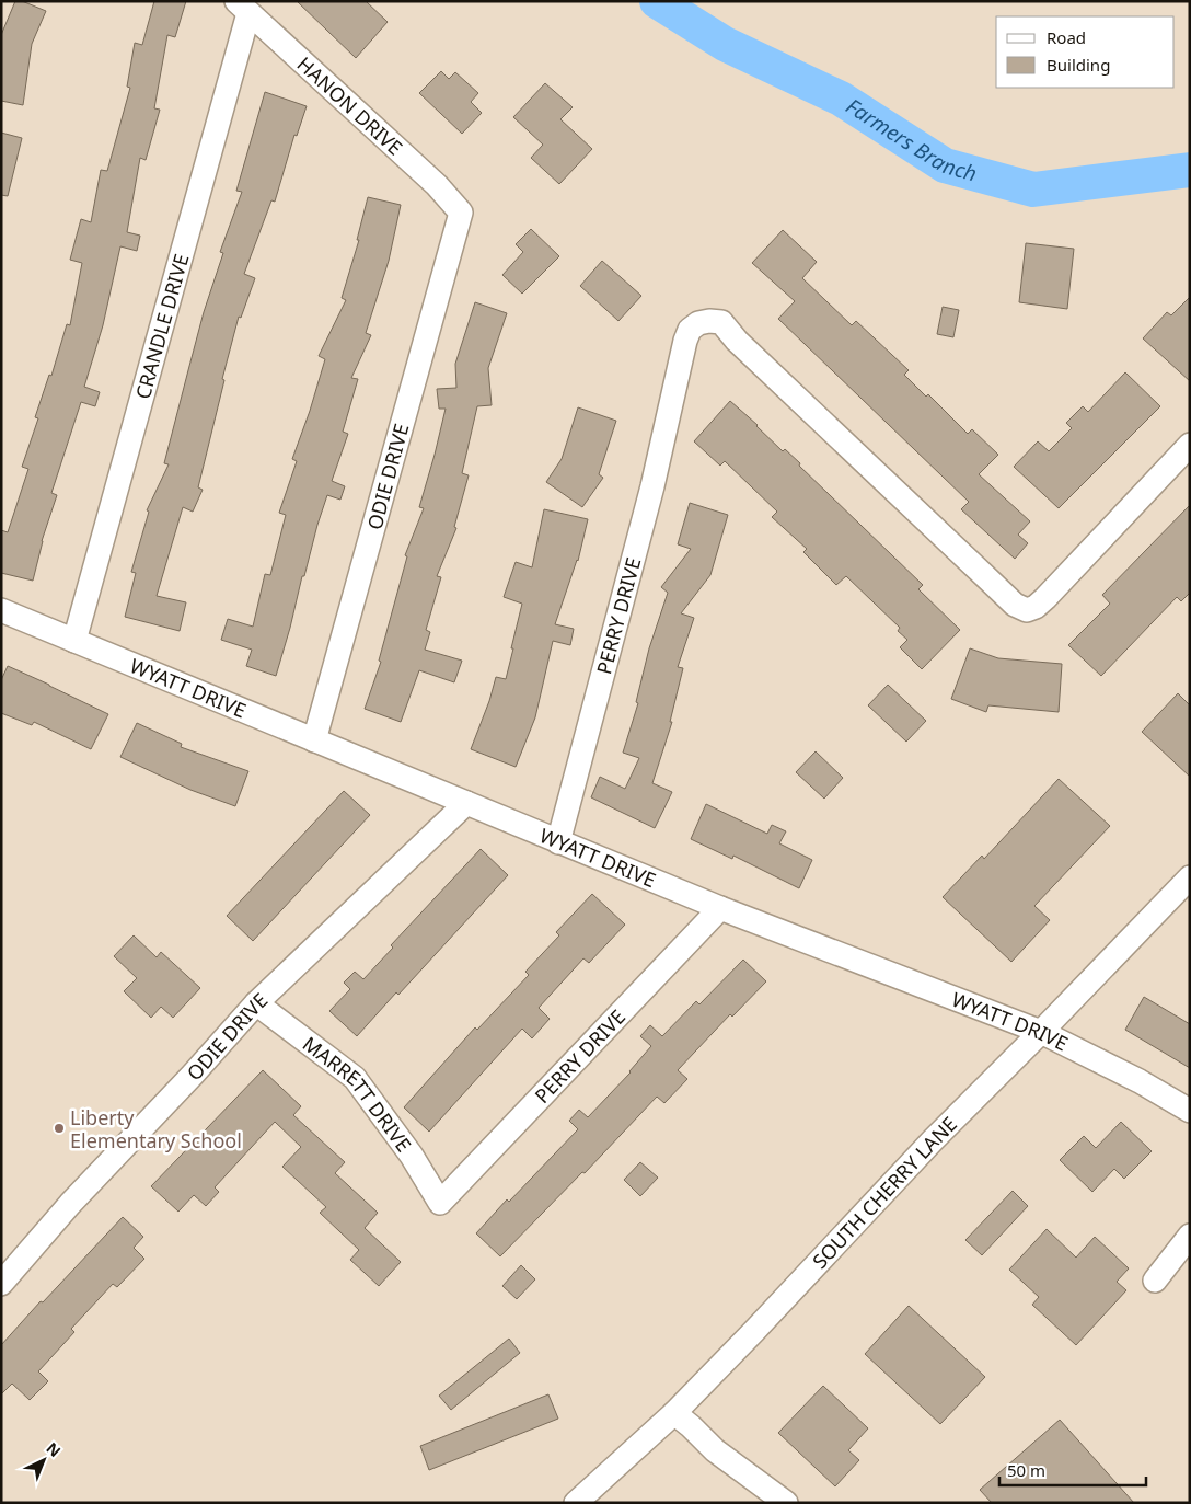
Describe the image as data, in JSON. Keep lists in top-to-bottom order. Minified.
{"streets":{"street":["HANON DRIVE","CRANDLE DRIVE","ODIE DRIVE","PERRY DRIVE","WYATT DRIVE","MARRETT DRIVE","SOUTH CHERRY LANE"]},"crossings":[["HANON DRIVE","CRANDLE DRIVE"],["HANON DRIVE","ODIE DRIVE"],["CRANDLE DRIVE","WYATT DRIVE"],["ODIE DRIVE","WYATT DRIVE"],["ODIE DRIVE","MARRETT DRIVE"],["PERRY DRIVE","WYATT DRIVE"],["PERRY DRIVE","MARRETT DRIVE"],["WYATT DRIVE","SOUTH CHERRY LANE"]],"water":["Farmers Branch"],"places":["Liberty Elementary School"],"legend":["Road","Building"],"scale_bar":"50 m","north":"top right"}
